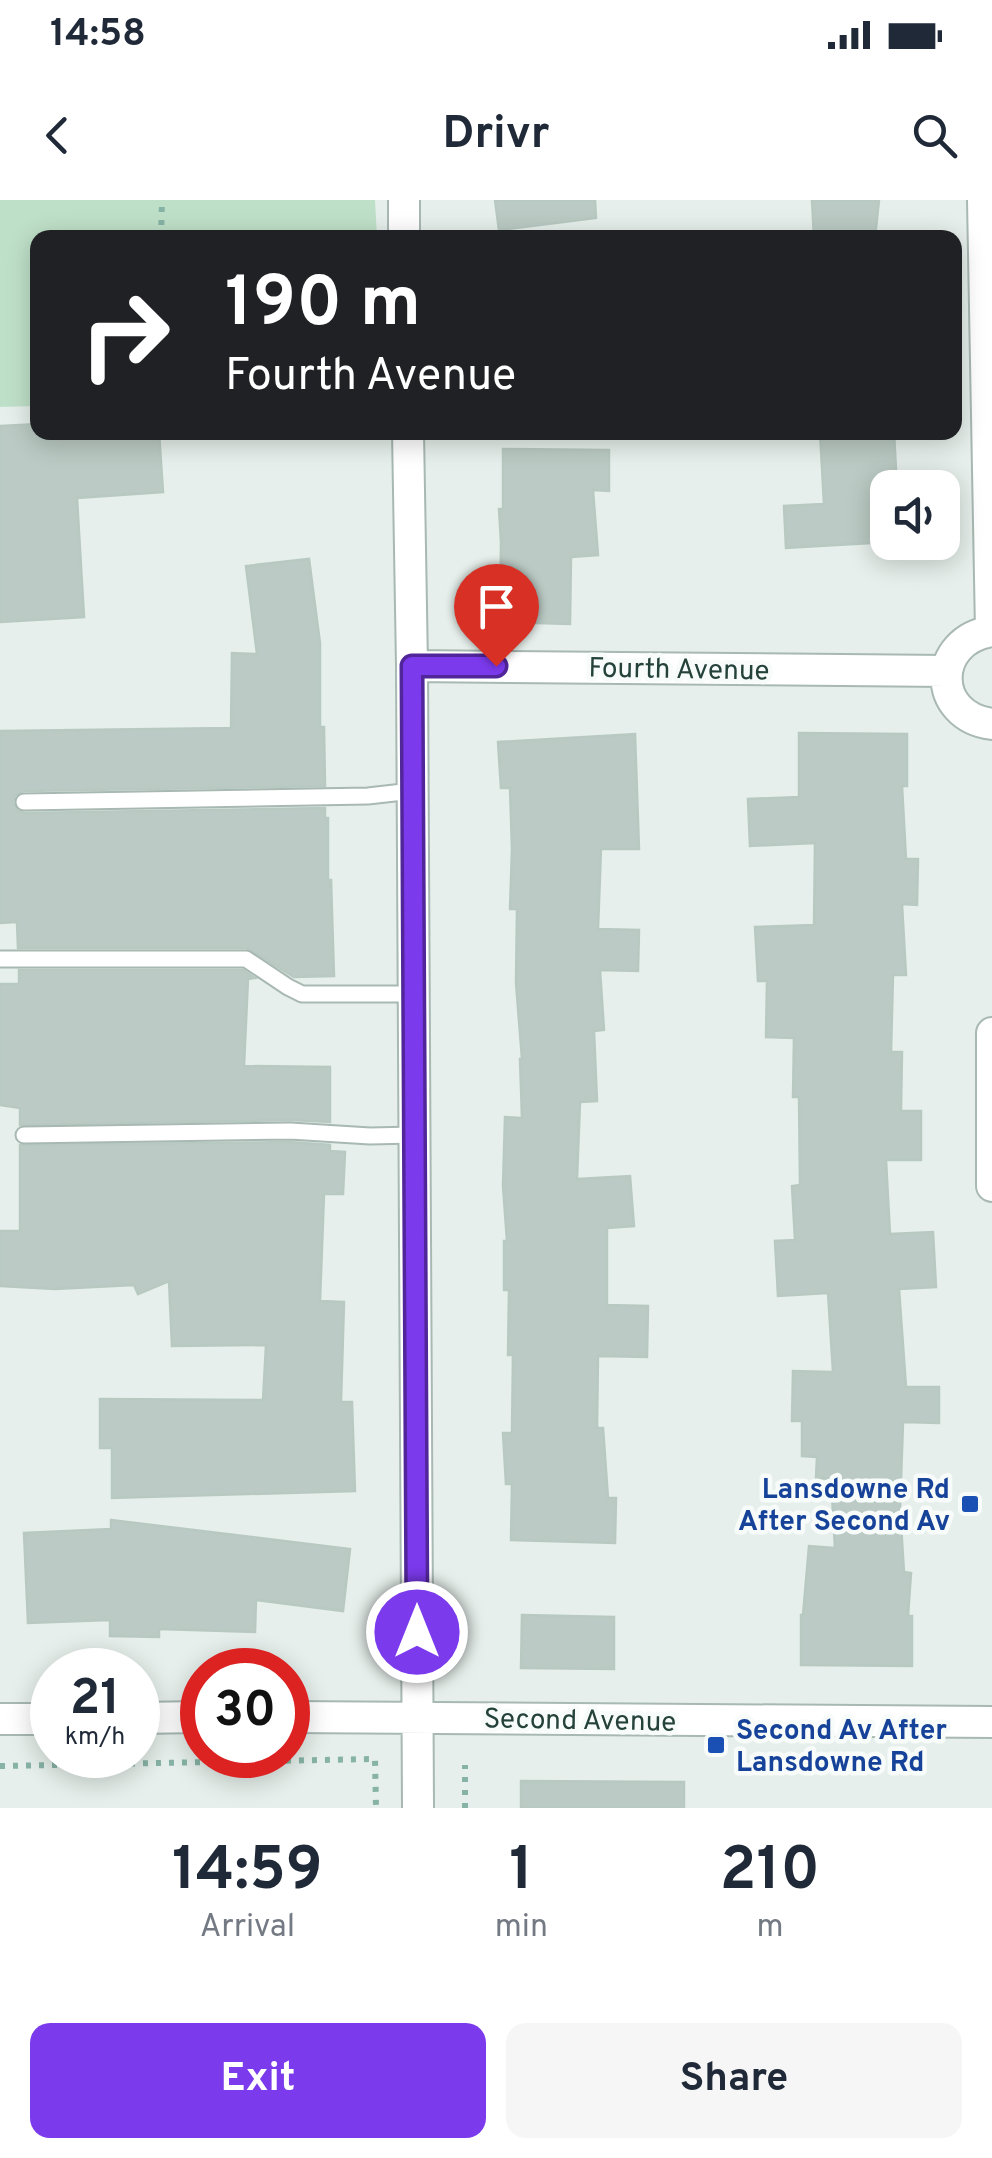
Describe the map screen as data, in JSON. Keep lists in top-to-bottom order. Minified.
{"streets":{"street":["Fourth Avenue","Second Avenue"]},"places":{"transit":["Lansdowne Rd After Second Av","Second Av After Lansdowne Rd"]},"page":{"status":"14:58","header":"Drivr","turn":["190 m","Fourth Avenue"],"speed":"21 km/h","limit":"30","eta":["14:59","Arrival","1","min","210","m"],"buttons":["Exit","Share"]}}
